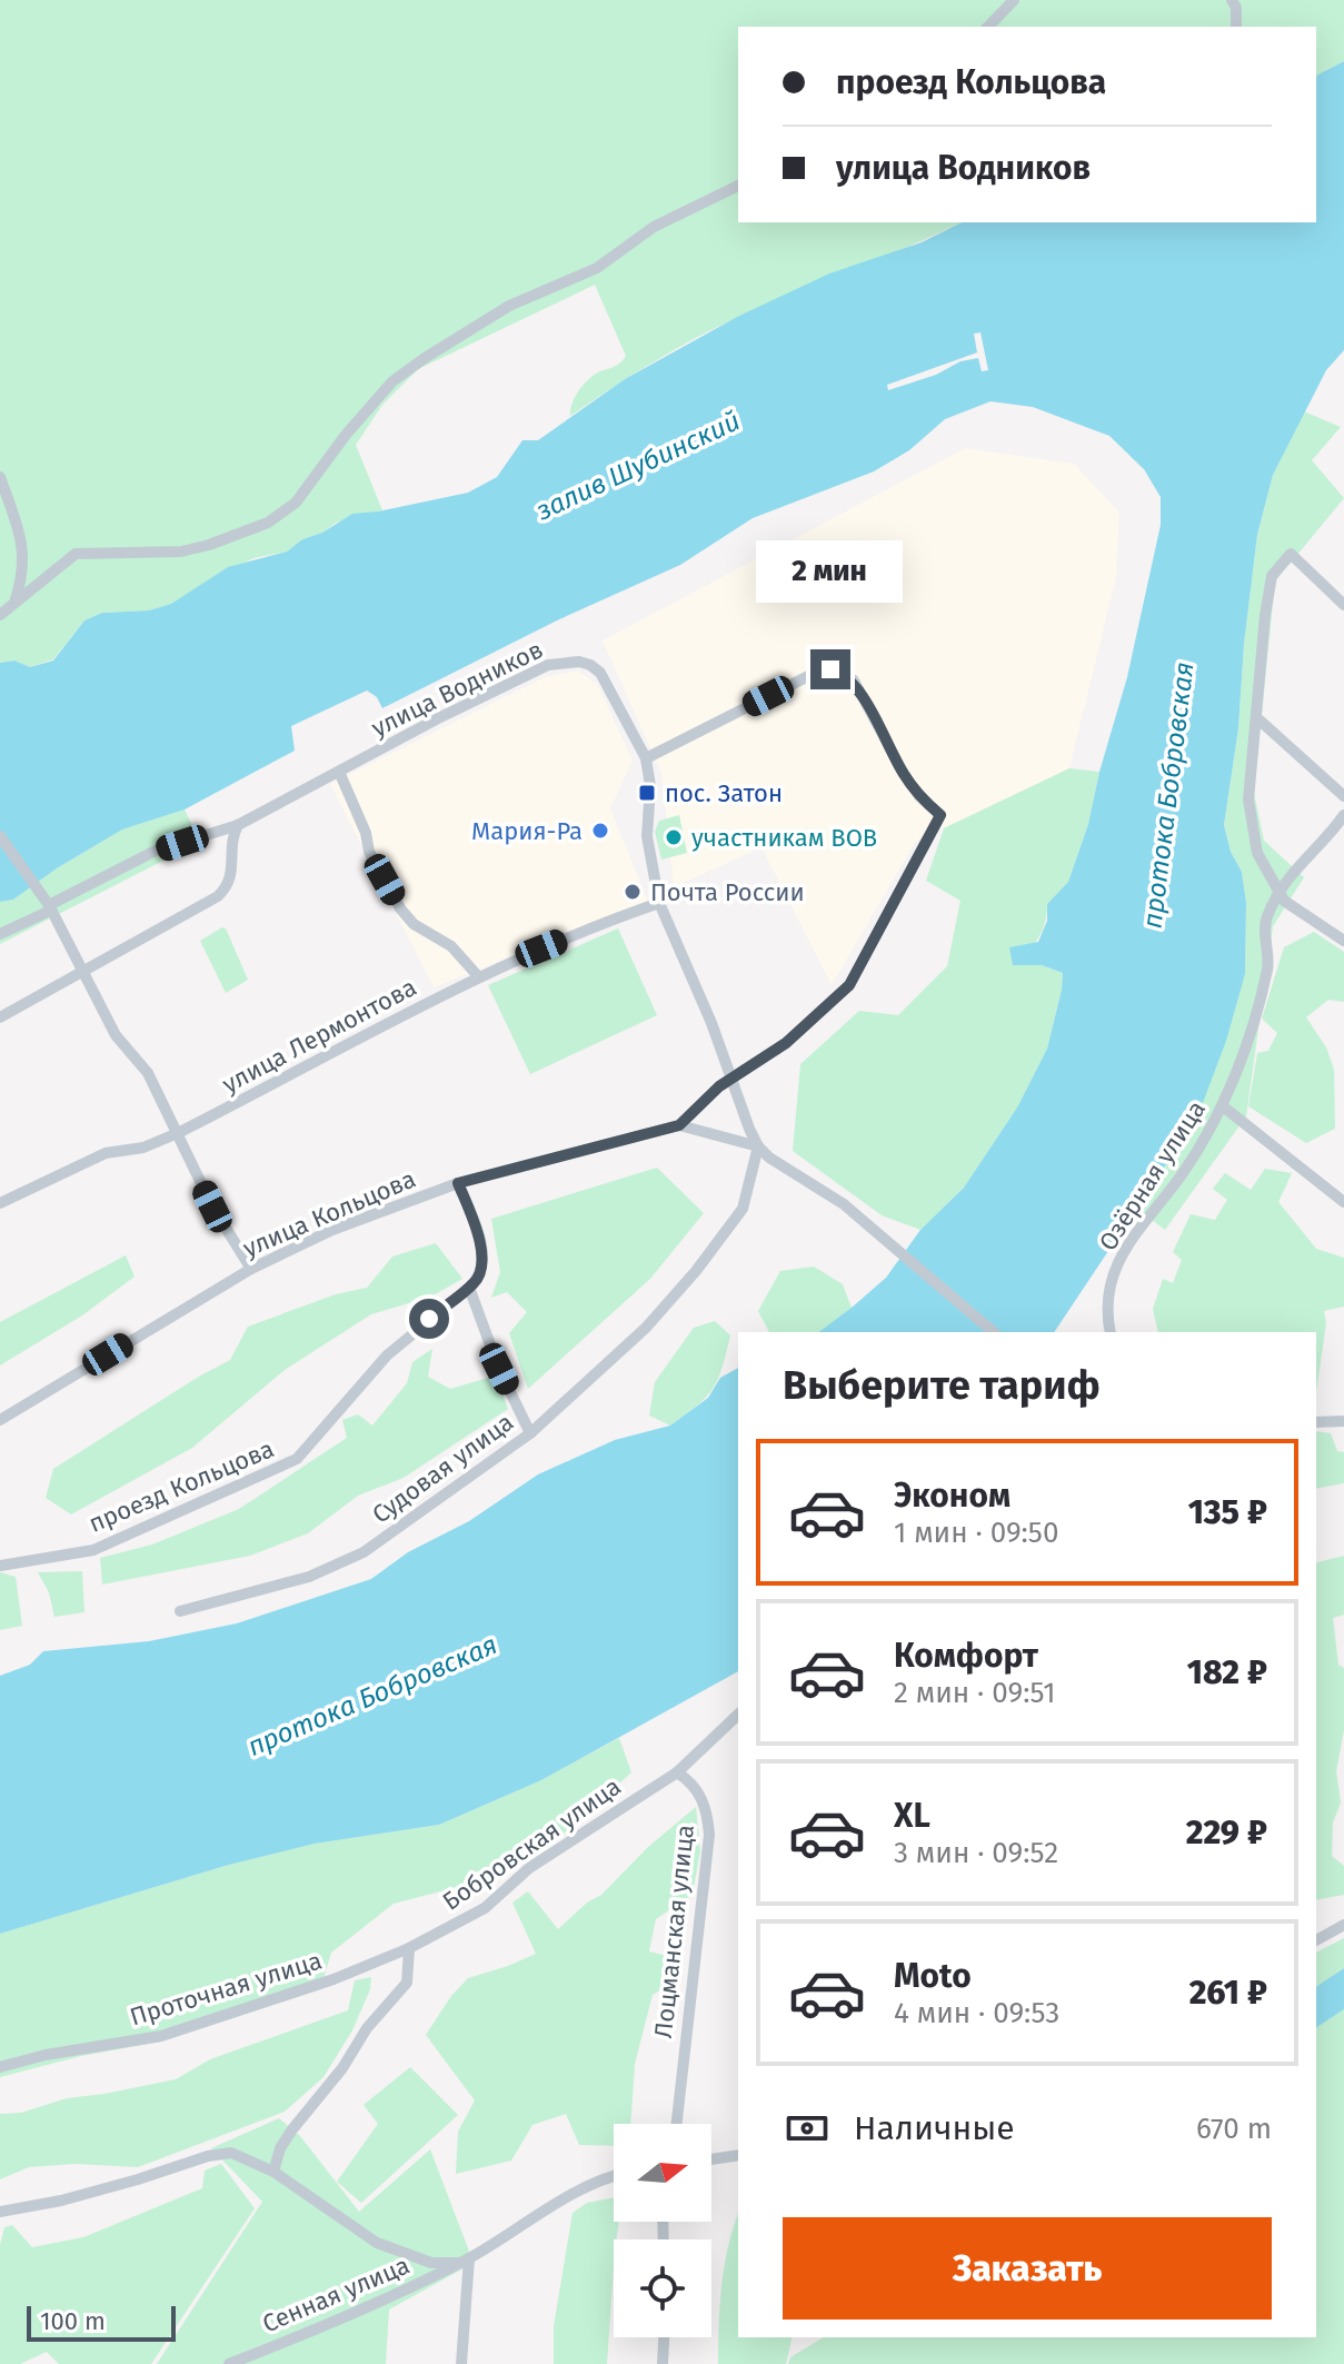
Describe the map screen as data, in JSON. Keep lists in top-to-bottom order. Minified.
{"streets":{"street":["улица Водников","улица Лермонтова","Озёрная улица","улица Кольцова","Судовая улица","проезд Кольцова","Бобровская улица","Лоцманская улица","Проточная улица","Сенная улица"]},"crossings":[["улица Кольцова","Судовая улица"],["Бобровская улица","Лоцманская улица"],["Бобровская улица","Проточная улица"]],"water":["залив Шубинский","протока Бобровская"],"places":{"transit":["пос. Затон"],"other":["Мария-Ра","участникам ВОВ","Почта России"]},"scale_bar":"100 m","north":"right","page":{"banner":["проезд Кольцова","улица Водников"],"bubble":"2 мин","heading":"Выберите тариф","list":[{"name":"Эконом","note":"1 мин · 09:50","value":"135 ₽"},{"name":"Комфорт","note":"2 мин · 09:51","value":"182 ₽"},{"name":"XL","note":"3 мин · 09:52","value":"229 ₽"},{"name":"Moto","note":"4 мин · 09:53","value":"261 ₽"}],"pay":["Наличные","670 m"],"buttons":"Заказать","scale":"100 m"}}
